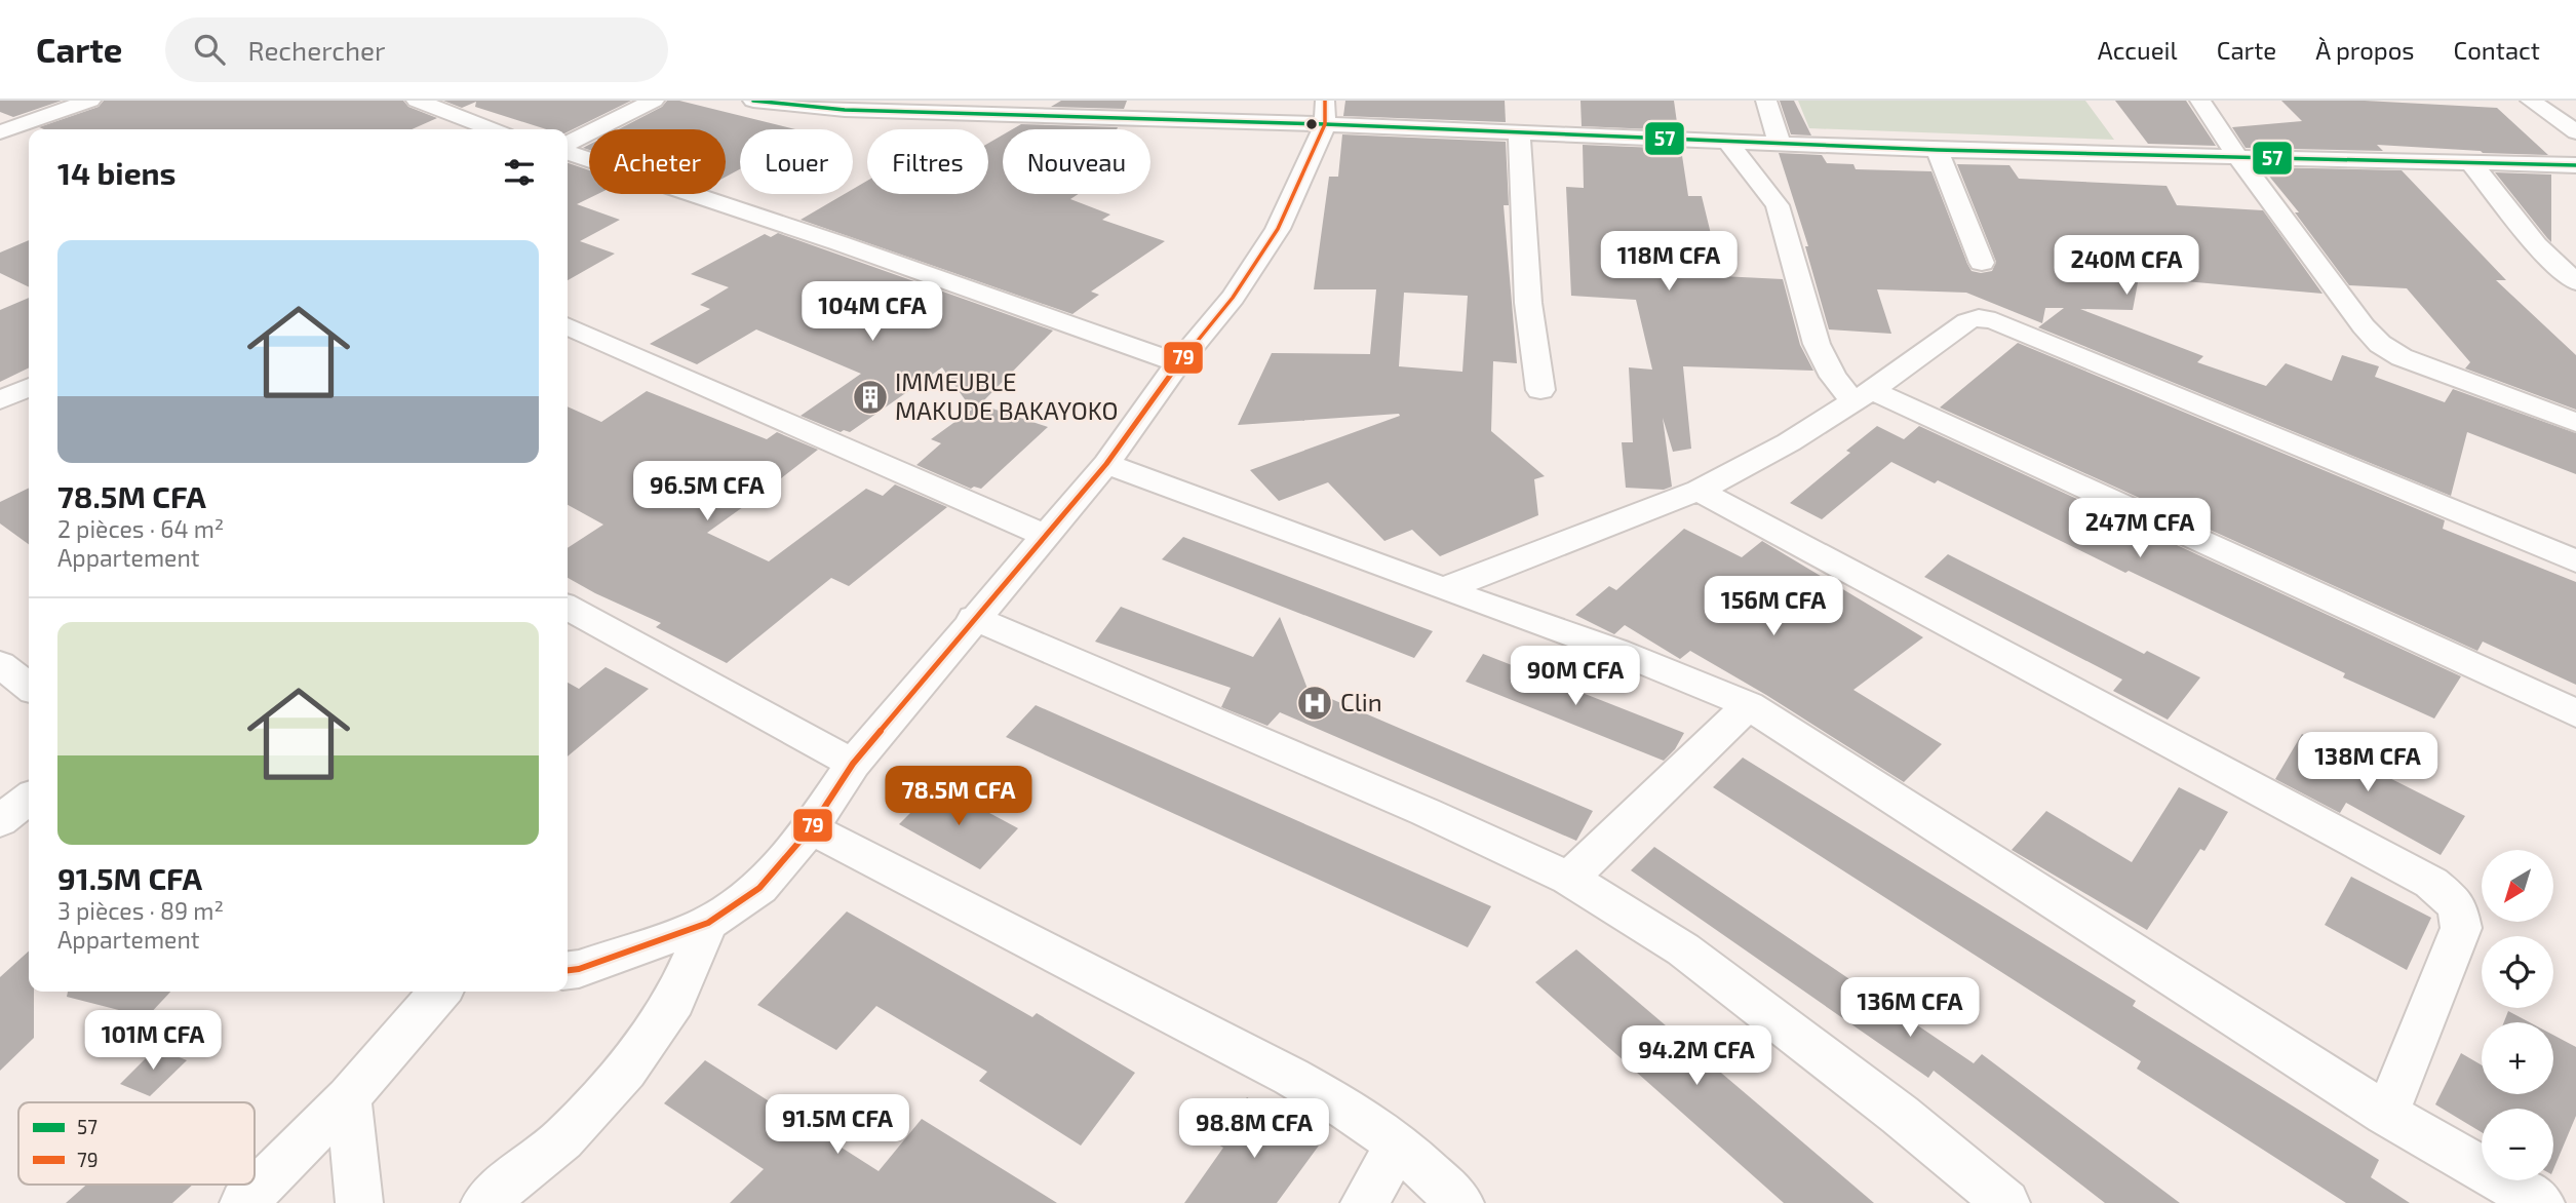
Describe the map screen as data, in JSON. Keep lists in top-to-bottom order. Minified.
{"places":{"building":["IMMEUBLE MAKUDE BAKAYOKO"],"hospital":["Clin"]},"lines":["transit line 57","transit line 79"],"legend":["57","79"],"north":"bottom left","page":{"header":"Carte","search":"Rechercher","nav":["Accueil","Carte","À propos","Contact"],"chip":["Acheter","Louer","Filtres","Nouveau"],"heading":"14 biens","list":[{"name":"78.5M CFA","note":"2 pièces · 64 m² · Appartement"},{"name":"91.5M CFA","note":"3 pièces · 89 m² · Appartement"}],"price":["118M CFA","240M CFA","104M CFA","96.5M CFA","247M CFA","156M CFA","90M CFA","138M CFA","78.5M CFA","136M CFA","101M CFA","94.2M CFA","91.5M CFA","98.8M CFA"],"map_buttons":["+","−"]}}
